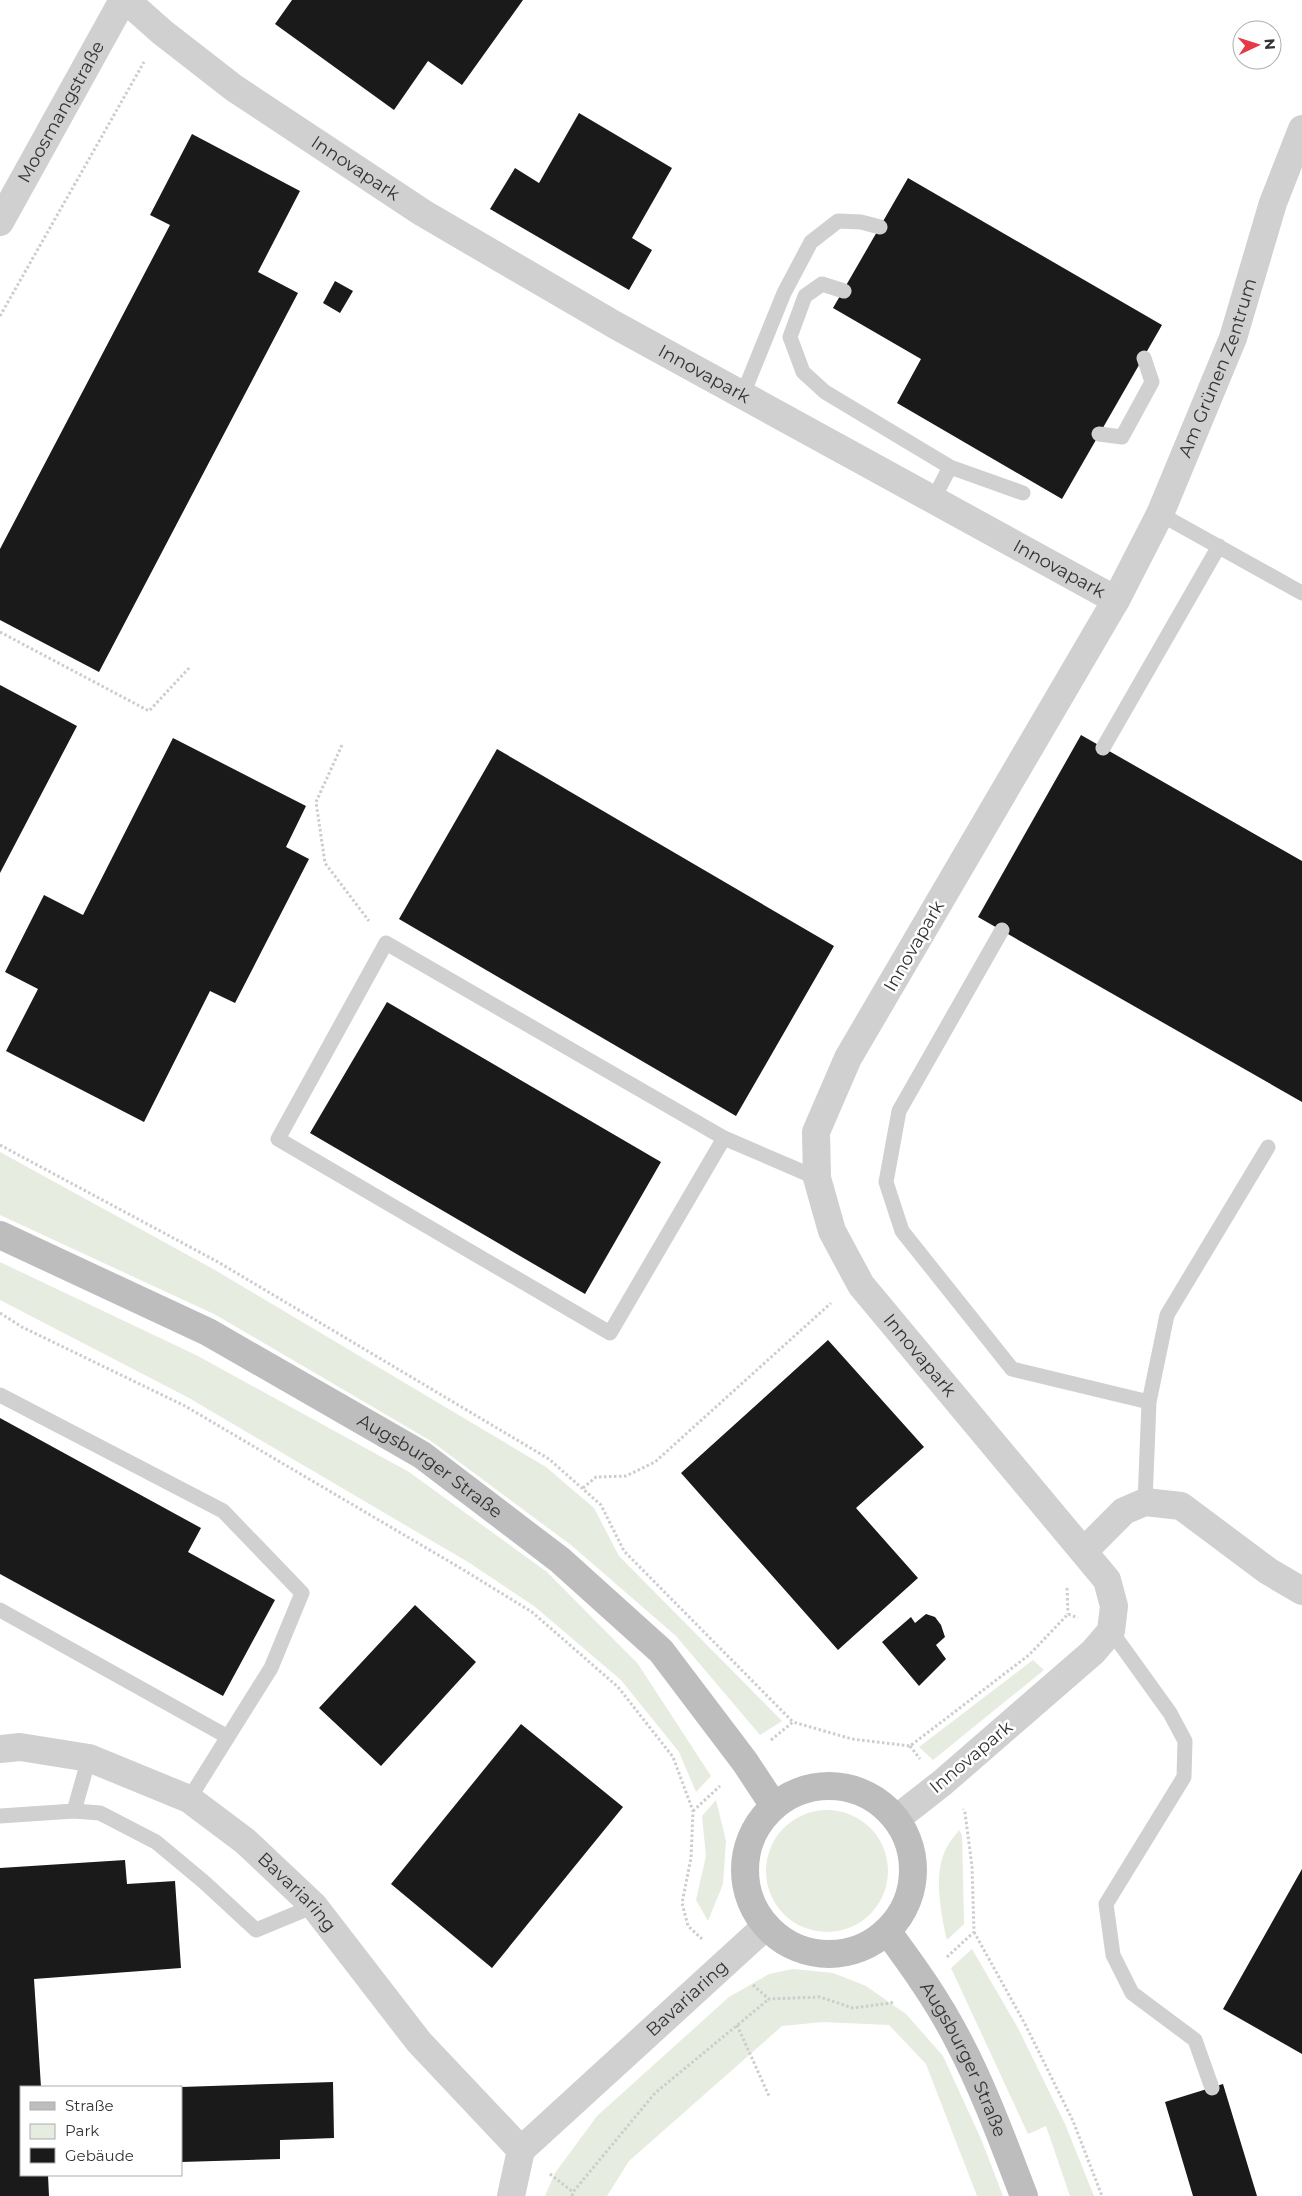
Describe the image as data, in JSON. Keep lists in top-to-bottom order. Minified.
{"streets":{"main road":["Augsburger Straße"],"street":["Moosmangstraße","Innovapark","Am Grünen Zentrum","Bavariaring"]},"crossings":[["Moosmangstraße","Innovapark"],["Innovapark","Am Grünen Zentrum"],["Innovapark","Augsburger Straße"],["Innovapark","Bavariaring"],["Augsburger Straße","Bavariaring"]],"legend":["Straße","Park","Gebäude"],"north":"right"}
